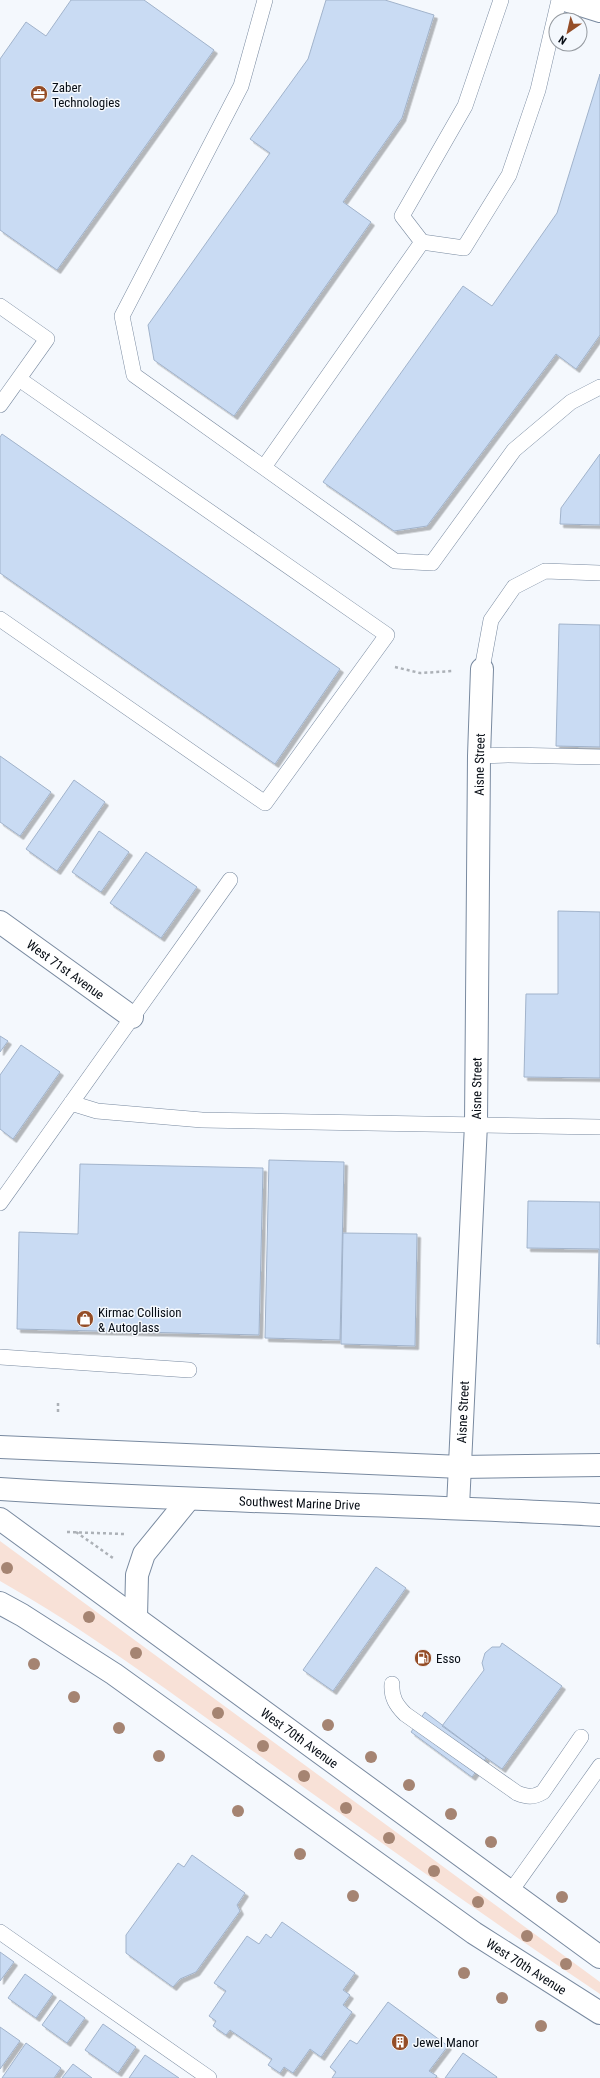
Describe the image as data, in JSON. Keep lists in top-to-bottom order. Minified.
{"streets":{"main road":["Aisne Street","West 71st Avenue","Southwest Marine Drive","West 70th Avenue"]},"crossings":[["Aisne Street","Southwest Marine Drive"]],"places":{"office":["Zaber Technologies"],"shop":["Kirmac Collision & Autoglass"],"fuel station":["Esso"],"building":["Jewel Manor"]},"north":"bottom left"}
